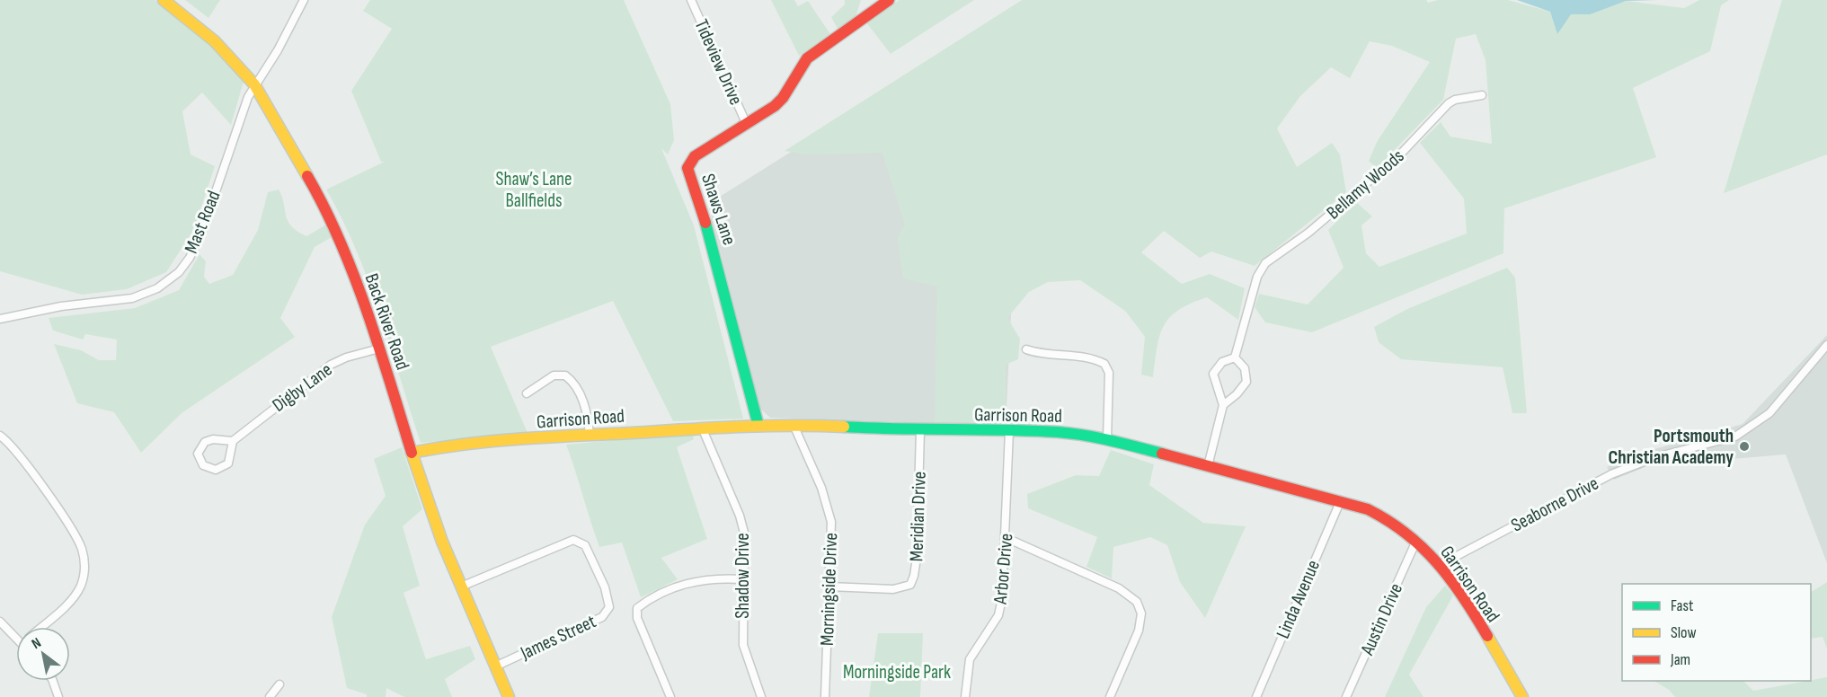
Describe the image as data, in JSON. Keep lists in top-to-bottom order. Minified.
{"streets":{"street":["Tideview Drive","Bellamy Woods","Shaws Lane","Mast Road","Back River Road","Digby Lane","Garrison Road","Seaborne Drive","Meridian Drive","Arbor Drive","Shadow Drive","Morningside Drive","Linda Avenue","Austin Drive","James Street"]},"crossings":[["Tideview Drive","Shaws Lane"],["Shaws Lane","Garrison Road"],["Mast Road","Back River Road"],["Back River Road","Digby Lane"],["Back River Road","Garrison Road"],["Back River Road","James Street"],["Garrison Road","Seaborne Drive"],["Garrison Road","Meridian Drive"],["Garrison Road","Arbor Drive"],["Garrison Road","Shadow Drive"],["Garrison Road","Morningside Drive"],["Garrison Road","Linda Avenue"],["Garrison Road","Austin Drive"],["Meridian Drive","Morningside Drive"]],"parks":["Shaw’s Lane Ballfields","Morningside Park"],"places":["Portsmouth Christian Academy"],"legend":["Fast","Slow","Jam"],"north":"top left"}
